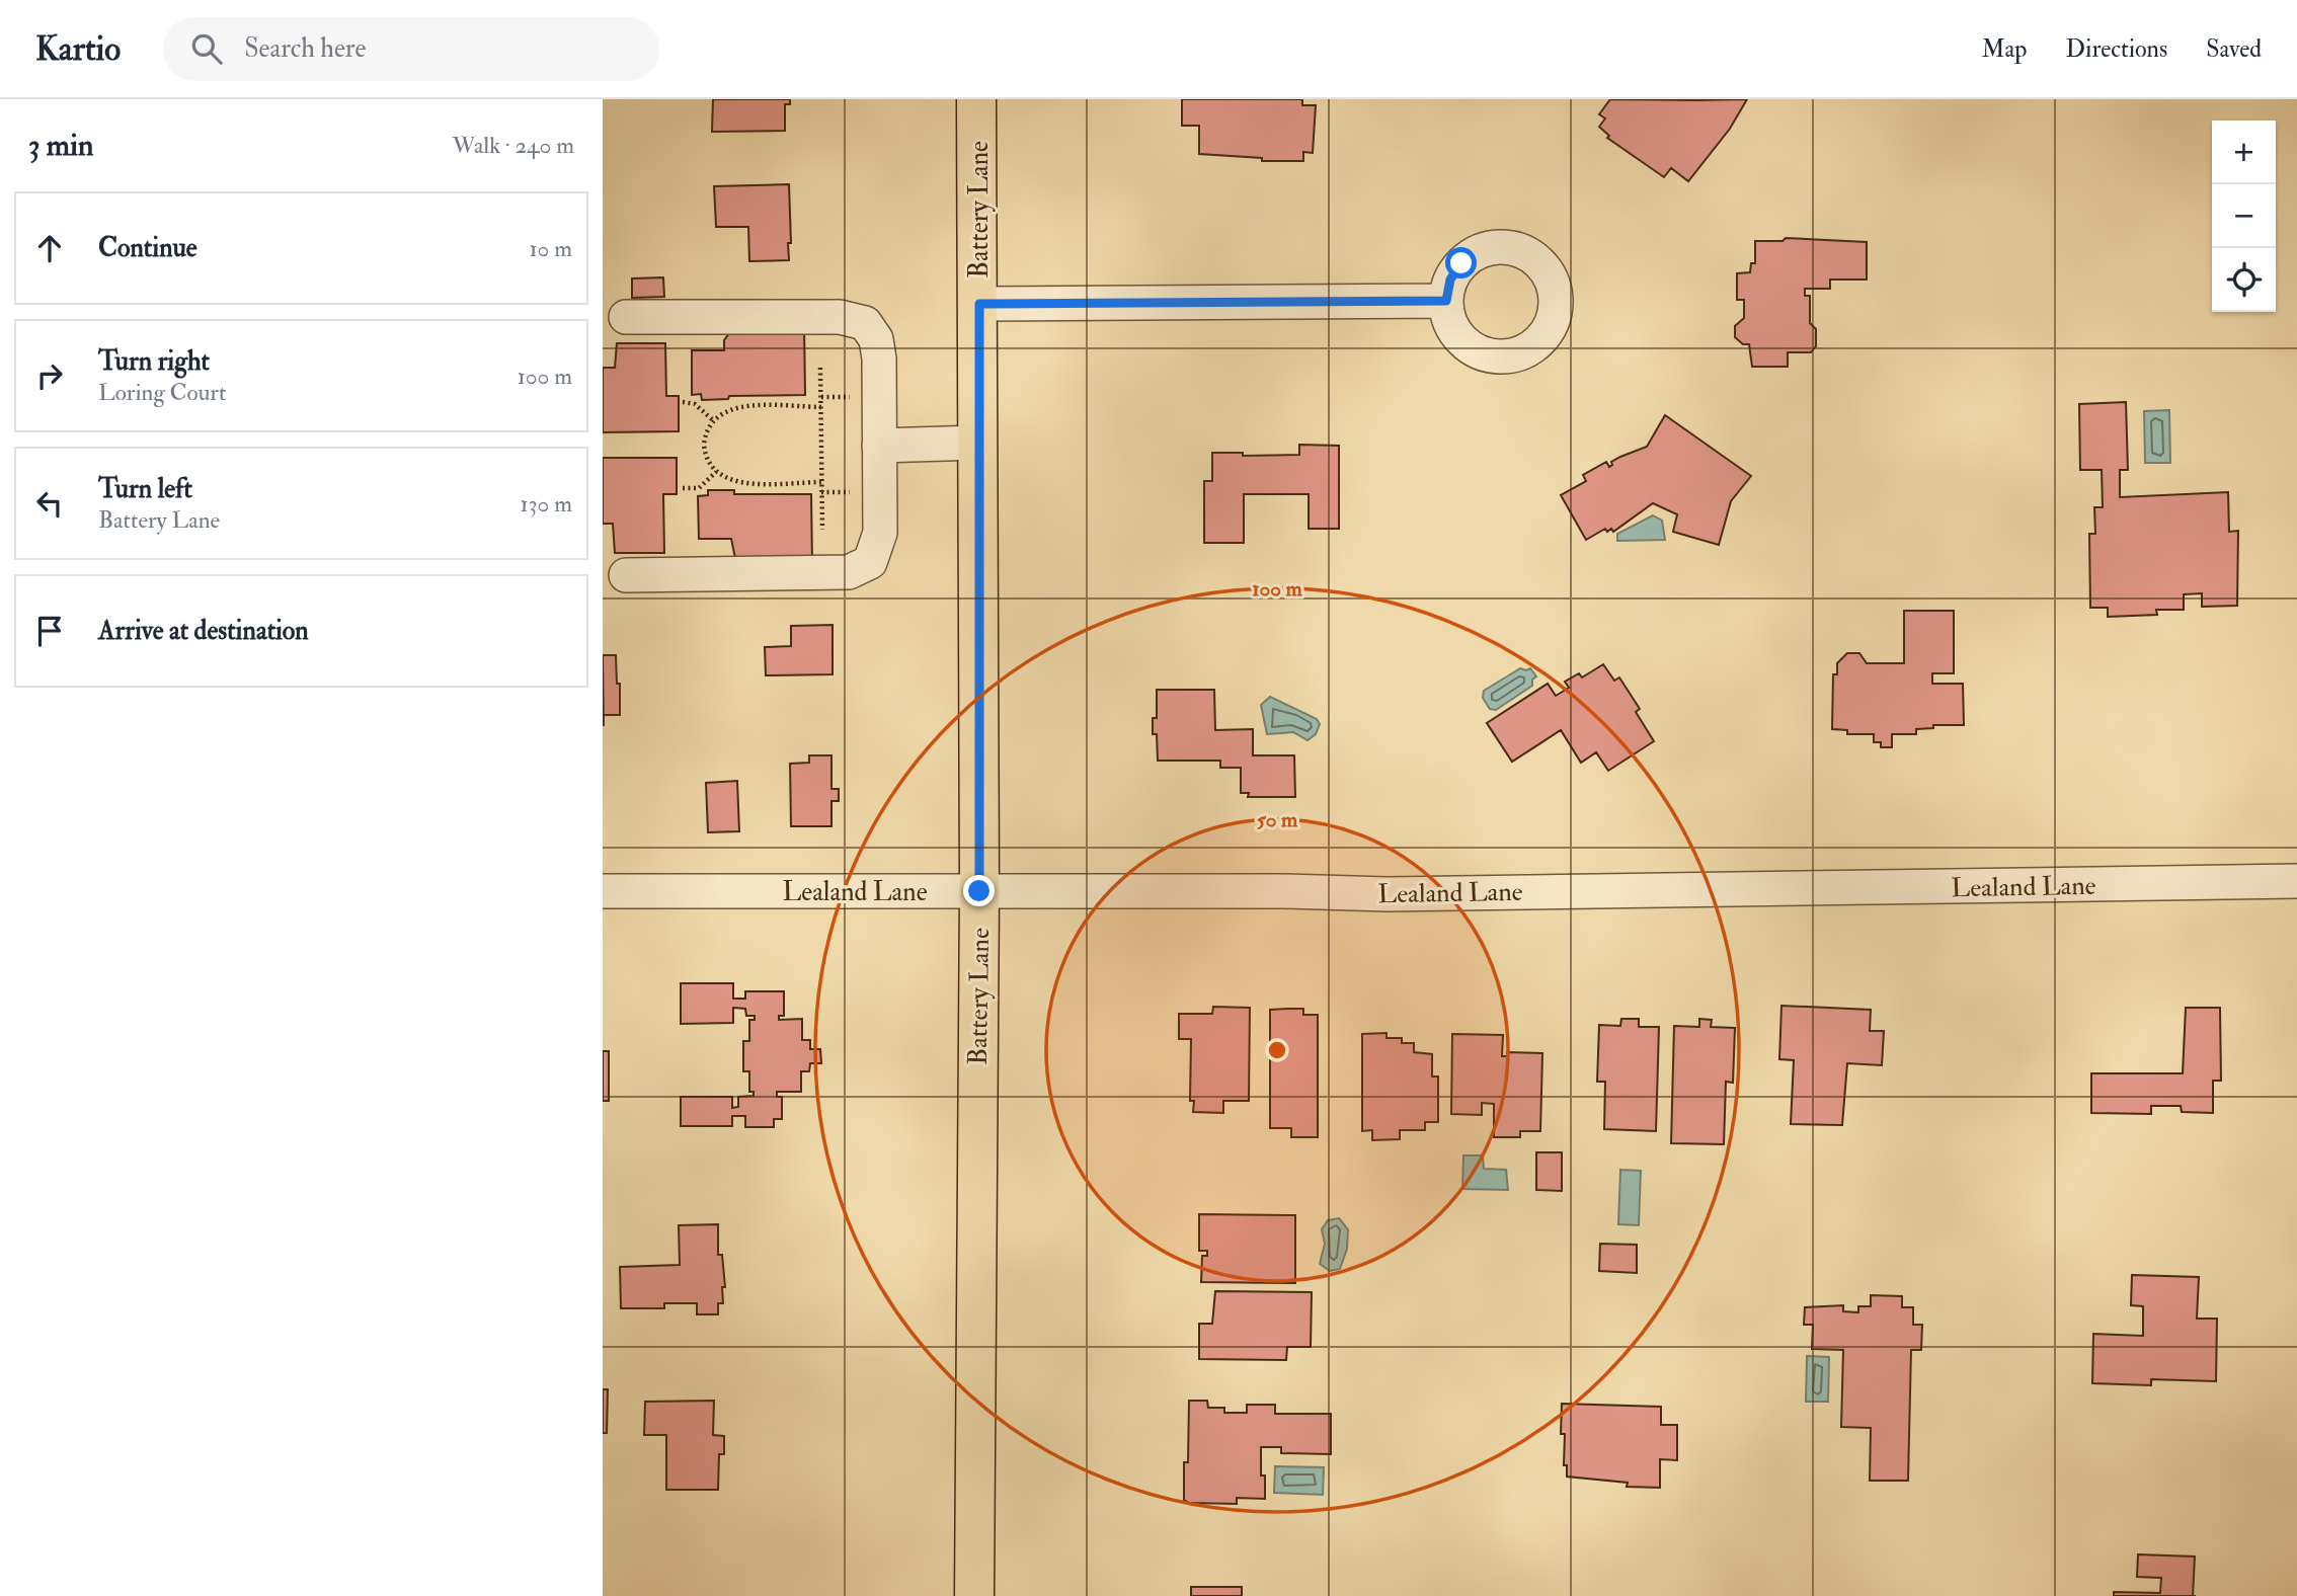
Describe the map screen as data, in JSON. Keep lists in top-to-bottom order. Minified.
{"streets":{"main road":["Battery Lane"],"street":["Lealand Lane"]},"crossings":[["Battery Lane","Lealand Lane"]],"page":{"header":"Kartio","search":"Search here","nav":["Map","Directions","Saved"],"heading":["3 min","Walk · 240 m"],"map_buttons":["+","−"],"list":[["Continue","10 m"],["Turn right","Loring Court","100 m"],["Turn left","Battery Lane","130 m"],"Arrive at destination"]},"rings":["100 m","50 m"]}
